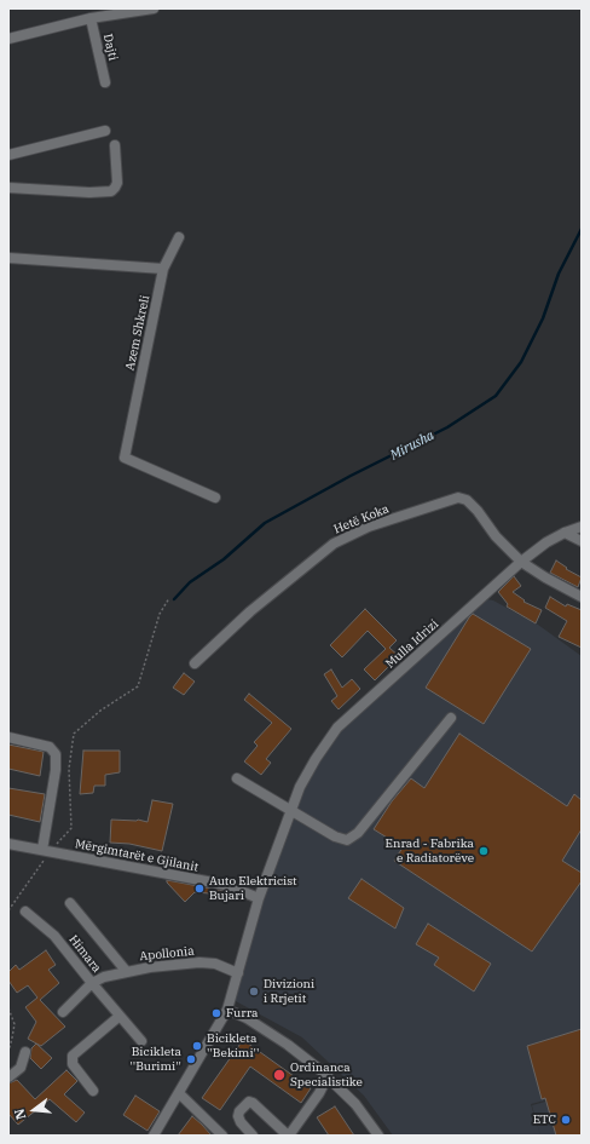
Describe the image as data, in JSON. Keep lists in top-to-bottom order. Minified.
{"streets":{"street":["Dajti","Azem Shkreli","Hetë Koka","Mulla Idrizi","Mërgimtarët e Gjilanit","Himara","Apollonia"]},"crossings":[["Hetë Koka","Mulla Idrizi"],["Mulla Idrizi","Mërgimtarët e Gjilanit"],["Mulla Idrizi","Apollonia"],["Himara","Apollonia"]],"water":["Mirusha"],"places":["Enrad - Fabrika e Radiatorëve","Auto Elektricist Bujari","Divizioni i Rrjetit","Furra","Bicikleta ''Bekimi''","Bicikleta ''Burimi''","Ordinanca Specialistike","ETC"],"north":"left"}
